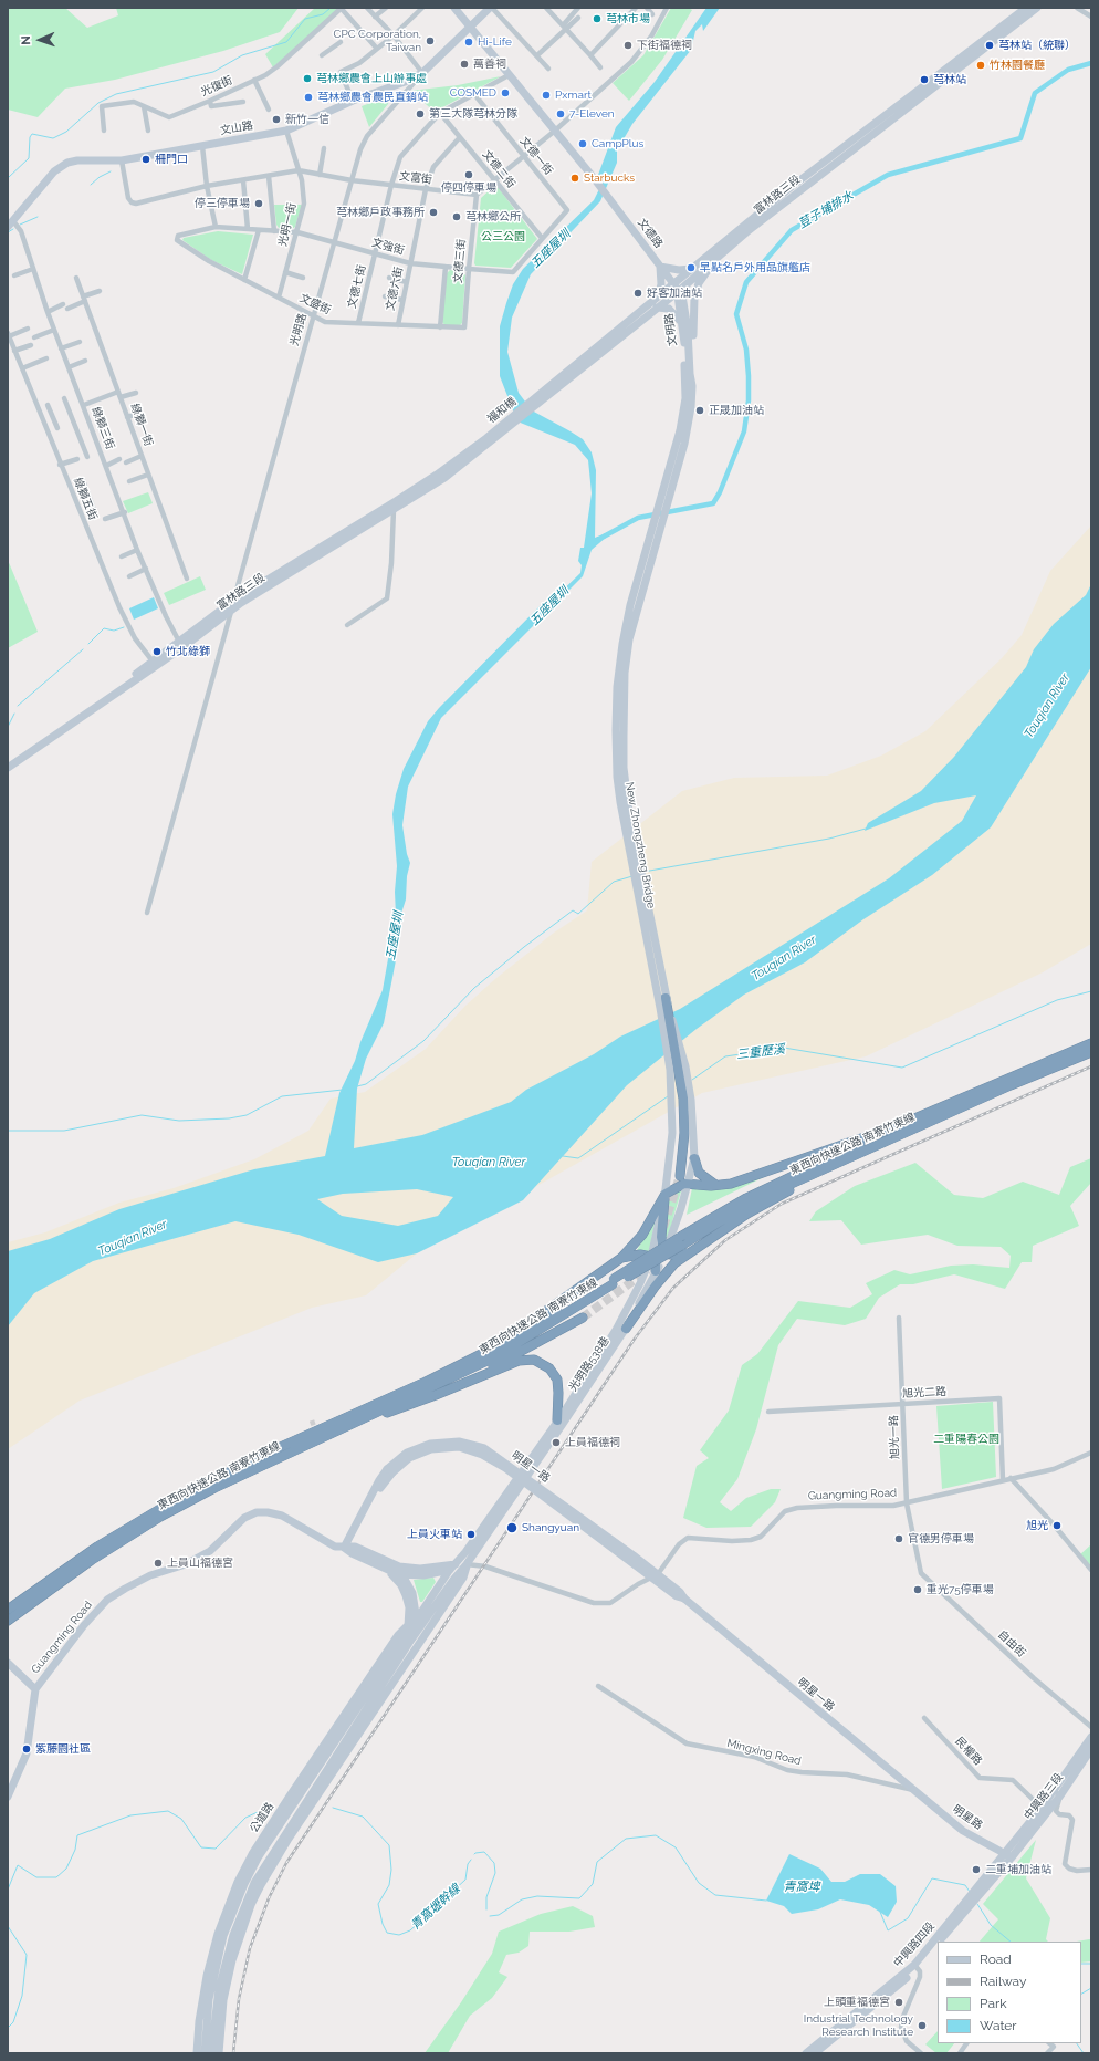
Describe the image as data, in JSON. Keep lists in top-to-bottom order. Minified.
{"streets":{"highway":["東西向快速公路 南寮竹東線"],"street":["光復街","文山路","文德一街","文德二街","文富街","富林路三段","光明一街","文德路","文強街","文德三街","文德七街","文德六街","文盛街","光明路","文明路","福和橋","綠獅一街","綠獅三街","綠獅五街","New Zhongzheng Bridge","光明路538巷","旭光二路","旭光一路","明星一路","Guangming Road","自由街","民權路","Mingxing Road","中興路三段","公道路","明星路","中興路四段"]},"crossings":[["文山路","文富街"],["文山路","光明一街"],["文山路","光明路"],["文山路","綠獅三街"],["文德一街","文強街"],["文德一街","文德七街"],["文德二街","文強街"],["文德二街","文德七街"],["文德二街","文德六街"],["文富街","光明一街"],["文富街","文德三街"],["文富街","文德七街"],["文富街","文德六街"],["文富街","光明路"],["富林路三段","文德路"],["富林路三段","光明路"],["富林路三段","文明路"],["富林路三段","福和橋"],["富林路三段","綠獅三街"],["富林路三段","綠獅五街"],["光明一街","文強街"],["光明一街","文盛街"],["文德路","文明路"],["文強街","文德三街"],["文強街","文德七街"],["文強街","文德六街"],["文強街","文盛街"],["文強街","光明路"],["文德三街","文盛街"],["文德七街","文盛街"],["文德六街","文盛街"],["文盛街","光明路"],["文明路","New Zhongzheng Bridge"],["New Zhongzheng Bridge","光明路538巷"],["光明路538巷","Guangming Road"],["光明路538巷","公道路"],["旭光二路","旭光一路"],["旭光二路","Guangming Road"],["旭光一路","Guangming Road"],["旭光一路","自由街"],["明星一路","Guangming Road"],["明星一路","Mingxing Road"],["明星一路","明星路"],["Guangming Road","公道路"],["民權路","中興路三段"],["民權路","中興路四段"],["Mingxing Road","明星路"],["中興路三段","明星路"],["中興路三段","中興路四段"],["明星路","中興路四段"]],"water":["荳子埔排水","五座屋圳","Touqian River","三重歷溪","青窩埤","青窩壢幹線"],"parks":["公三公園","二重陽春公園"],"places":["芎林市場","CPC Corporation, Taiwan","Hi-Life","下街福德祠","芎林站（統聯）","萬善祠","竹林園餐廳","芎林鄉農會上山辦事處","芎林站","COSMED","Pxmart","芎林鄉農會農民直銷站","第三大隊芎林分隊","7-Eleven","新竹一信","CampPlus","柵門口","停四停車場","Starbucks","停三停車場","芎林鄉戶政事務所","芎林鄉公所","早點名戶外用品旗艦店","好客加油站","正晟加油站","竹北綠獅","上員福德祠","旭光","Shangyuan","上員火車站","官德男停車場","上員山福德宮","重光75停車場","紫藤園社區","二重埔加油站","上頭重福德宮","Industrial Technology Research Institute"],"legend":["Road","Railway","Park","Water"],"north":"left"}
